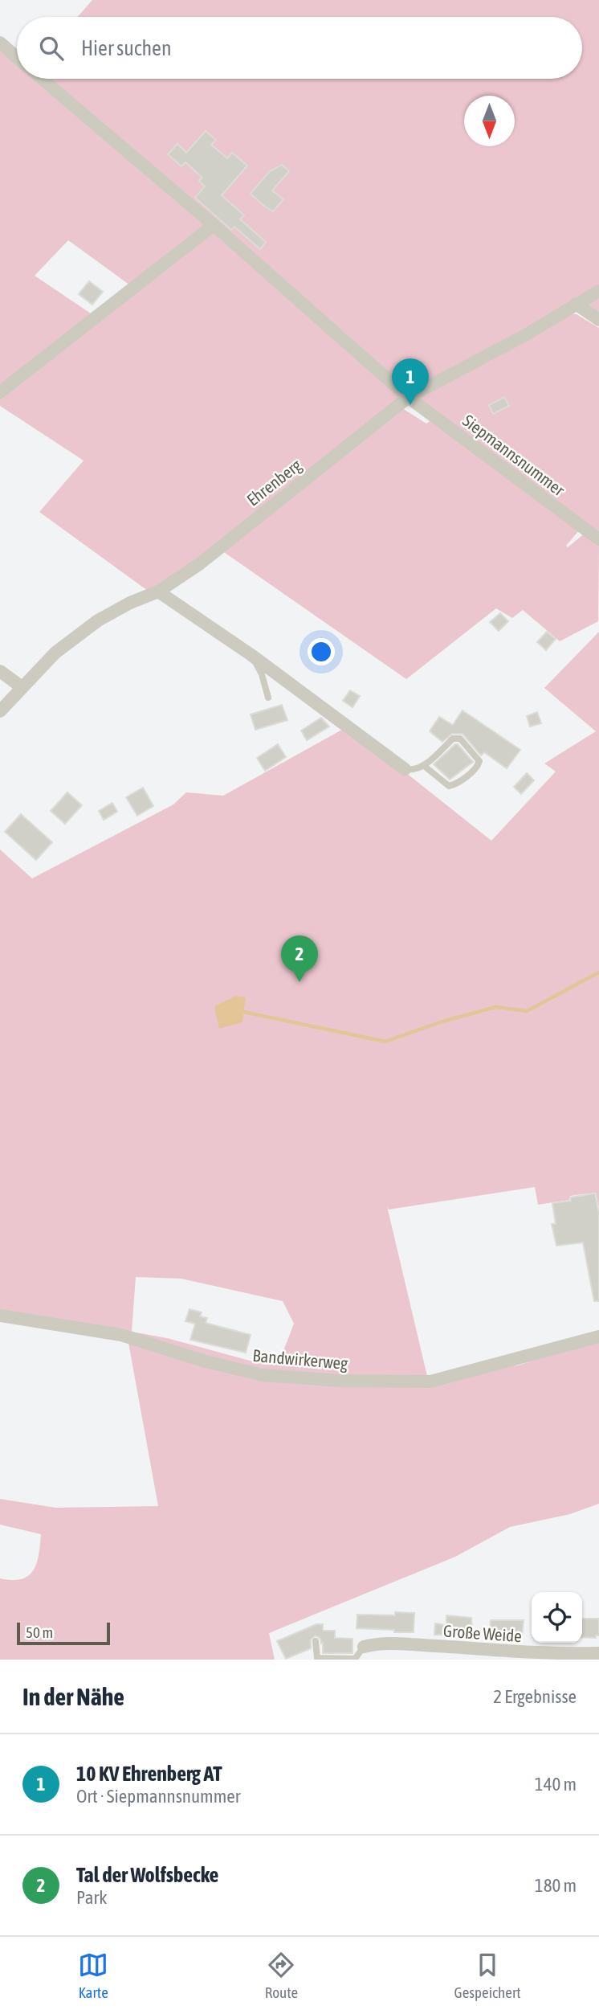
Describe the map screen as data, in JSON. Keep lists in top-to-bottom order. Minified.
{"streets":{"street":["Siepmannsnummer","Ehrenberg","Bandwirkerweg","Große Weide"]},"crossings":[["Siepmannsnummer","Ehrenberg"]],"scale_bar":"50 m","north":"bottom","page":{"search":"Hier suchen","pins":["1","2"],"scale":"50 m","heading":["In der Nähe","2 Ergebnisse"],"list":[{"mark":"1","name":"10 KV Ehrenberg AT","note":"Ort · Siepmannsnummer","value":"140 m"},{"mark":"2","name":"Tal der Wolfsbecke","note":"Park","value":"180 m"}],"nav":["Karte","Route","Gespeichert"]}}
